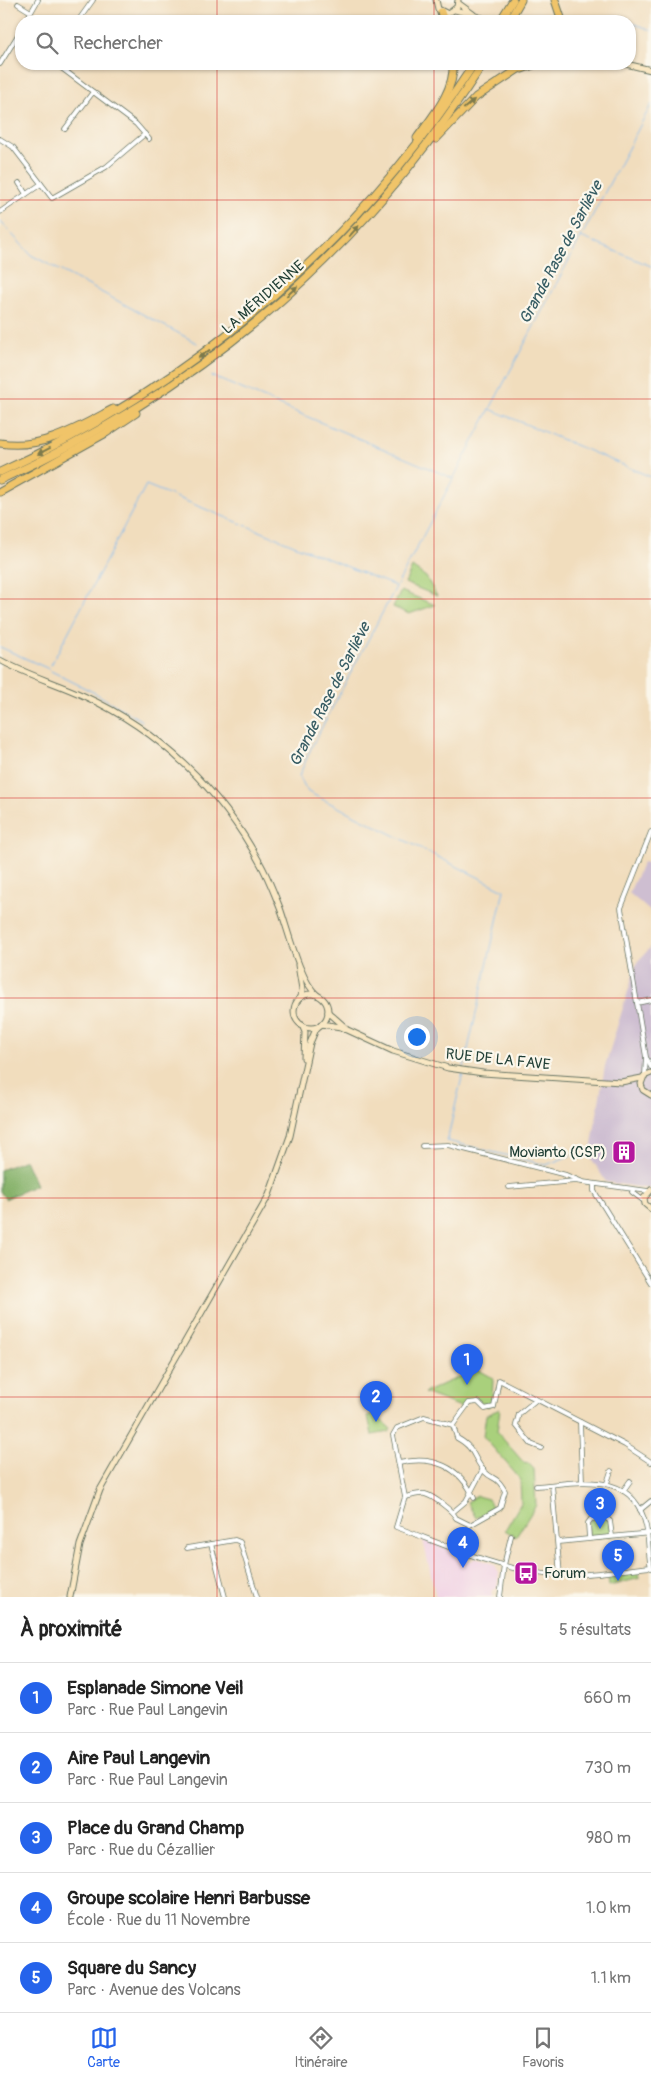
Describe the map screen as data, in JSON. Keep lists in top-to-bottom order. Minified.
{"streets":{"highway":["LA MÉRIDIENNE"],"main road":["RUE DE LA FAVE"]},"water":["Grande Rase de Sarliève"],"places":{"building":["Movianto (CSP)"],"bus stop":["Forum"]},"page":{"search":"Rechercher","pins":["1","2","3","4","5"],"heading":["À proximité","5 résultats"],"list":[{"mark":"1","name":"Esplanade Simone Veil","note":"Parc · Rue Paul Langevin","value":"660 m"},{"mark":"2","name":"Aire Paul Langevin","note":"Parc · Rue Paul Langevin","value":"730 m"},{"mark":"3","name":"Place du Grand Champ","note":"Parc · Rue du Cézallier","value":"980 m"},{"mark":"4","name":"Groupe scolaire Henri Barbusse","note":"École · Rue du 11 Novembre","value":"1.0 km"},{"mark":"5","name":"Square du Sancy","note":"Parc · Avenue des Volcans","value":"1.1 km"}],"nav":["Carte","Itinéraire","Favoris"]}}
